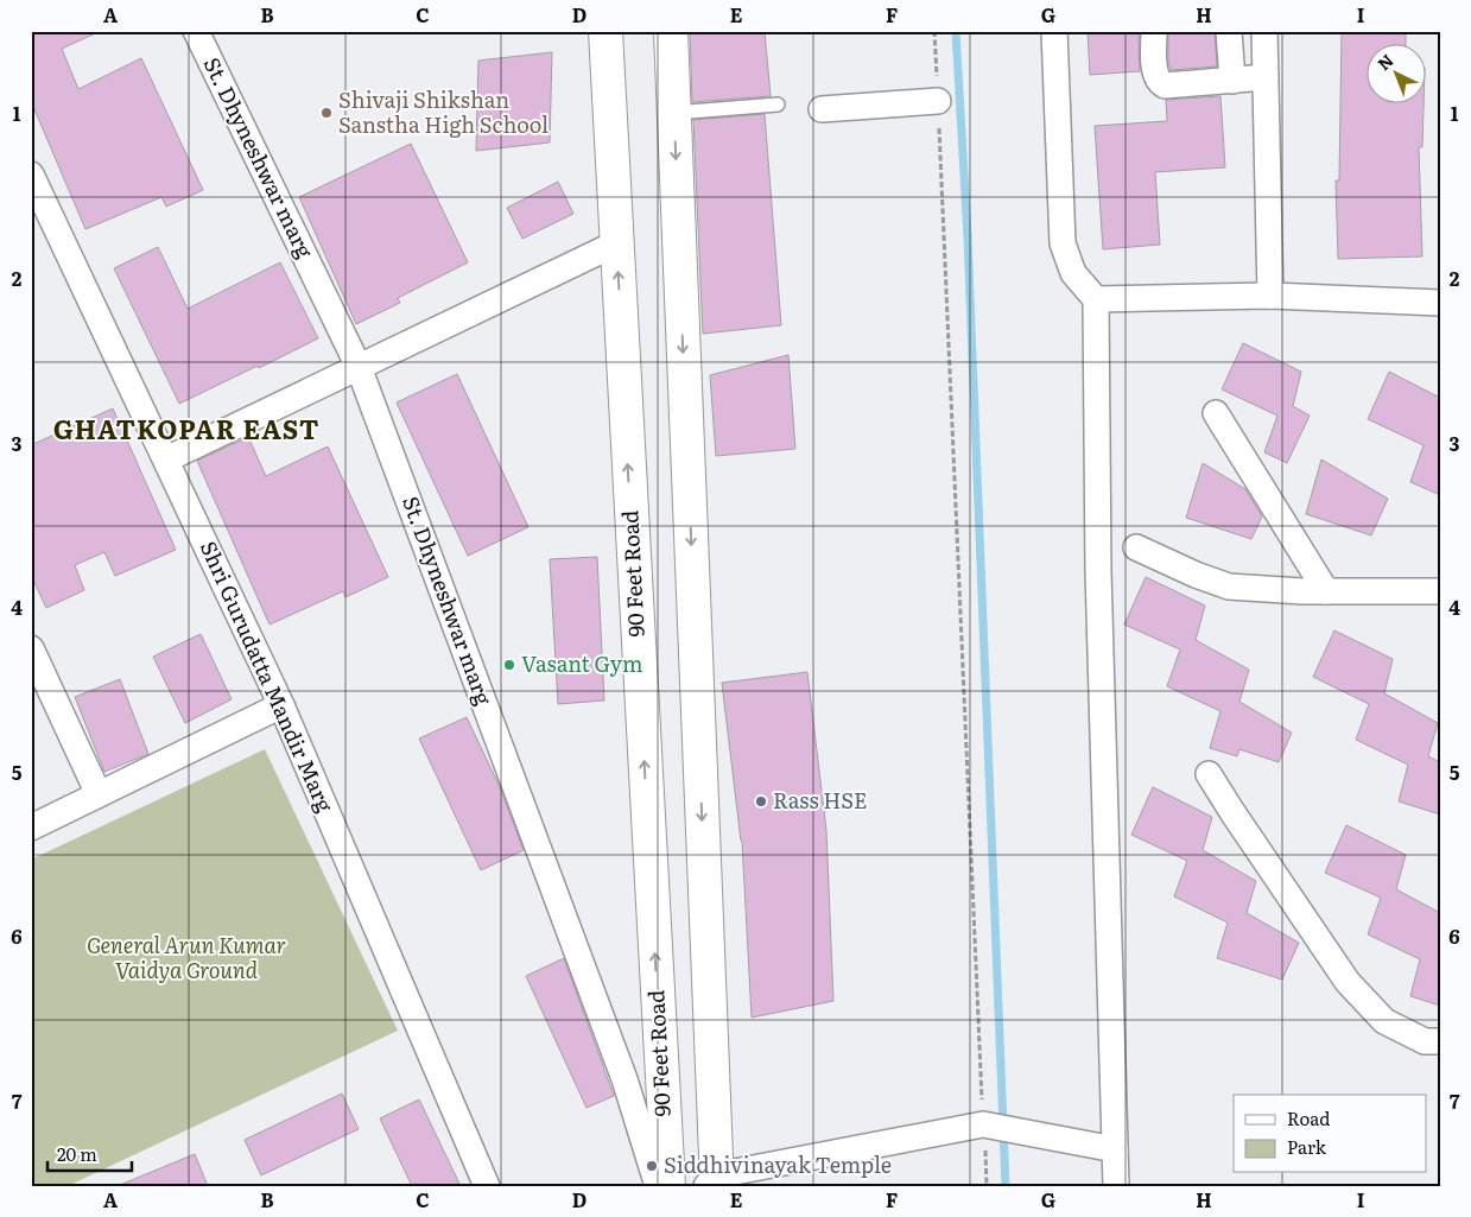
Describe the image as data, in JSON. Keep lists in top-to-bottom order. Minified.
{"streets":{"street":["St. Dhyneshwar marg","90 Feet Road","Shri Gurudatta Mandir Marg"]},"districts":["GHATKOPAR EAST"],"parks":["General Arun Kumar Vaidya Ground"],"places":["Shivaji Shikshan Sanstha High School","Vasant Gym","Rass HSE","Siddhivinayak Temple"],"legend":["Road","Park"],"scale_bar":"20 m","north":"top left","grid":{"columns":["A","B","C","D","E","F","G","H","I"],"rows":["1","2","3","4","5","6","7"]}}
